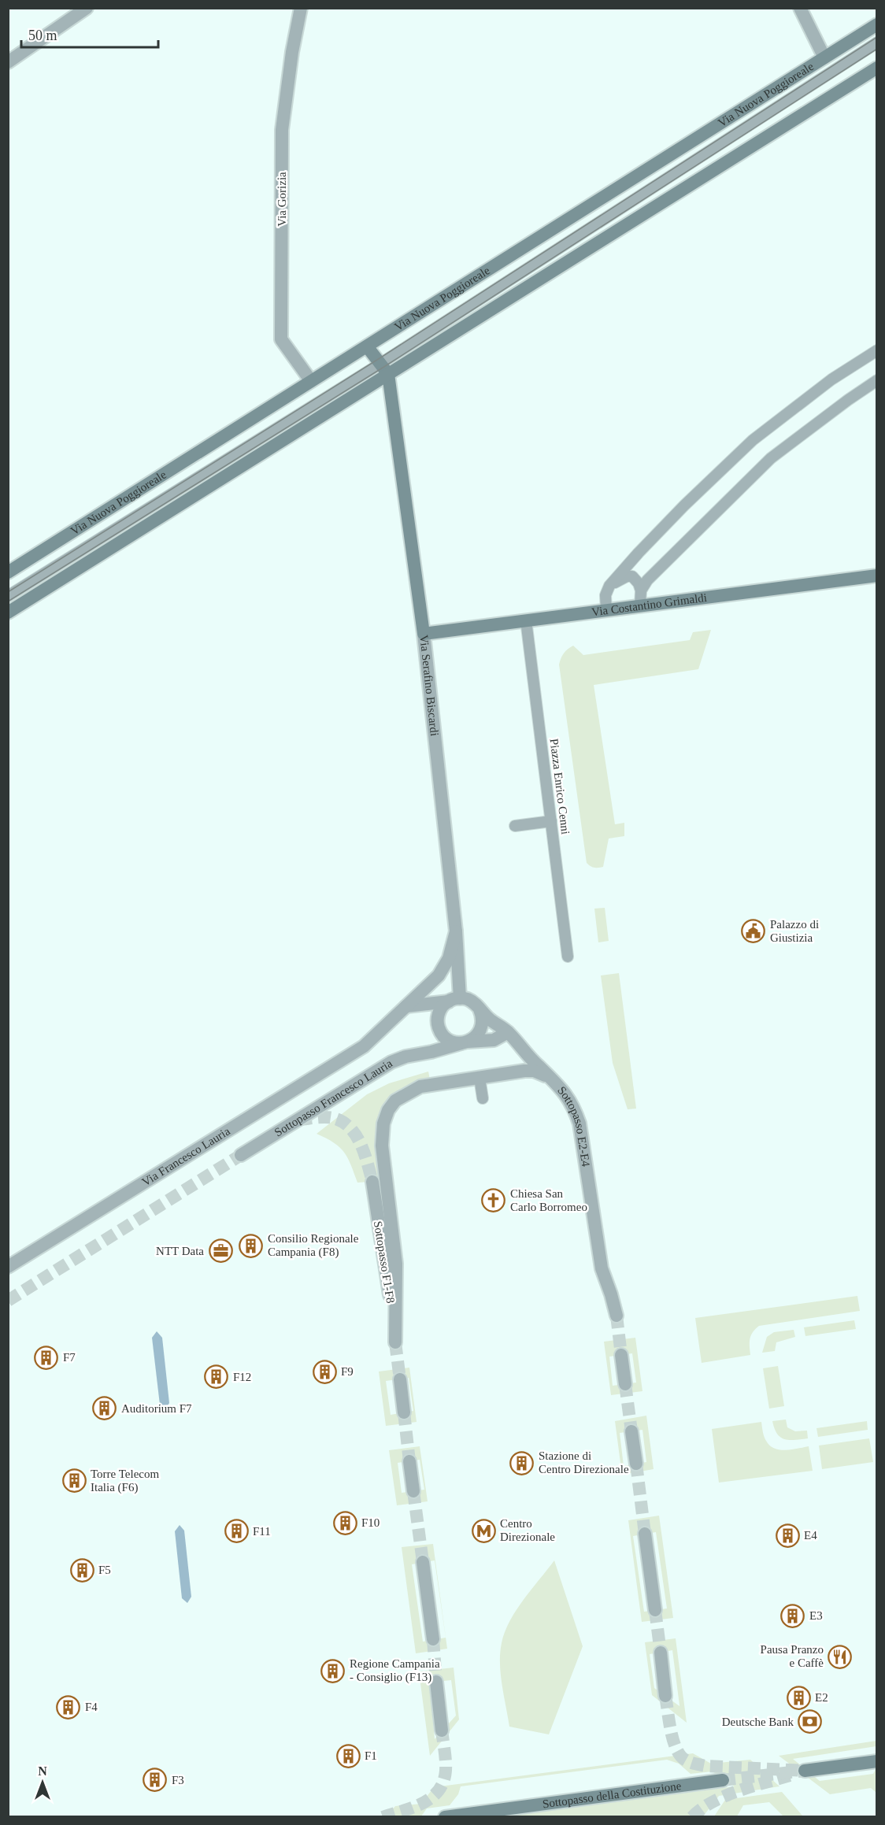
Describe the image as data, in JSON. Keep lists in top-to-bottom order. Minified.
{"streets":{"main road":["Via Nuova Poggioreale","Via Costantino Grimaldi","Via Serafino Biscardi","Sottopasso della Costituzione"],"street":["Via Gorizia","Sottopasso Francesco Lauria","Sottopasso E2-E4","Via Francesco Lauria","Sottopasso F1-F8"],"lane":["Piazza Enrico Cenni"]},"crossings":[["Via Nuova Poggioreale","Via Gorizia"],["Via Costantino Grimaldi","Via Serafino Biscardi"],["Via Costantino Grimaldi","Piazza Enrico Cenni"],["Via Serafino Biscardi","Sottopasso Francesco Lauria"],["Via Serafino Biscardi","Sottopasso E2-E4"],["Via Serafino Biscardi","Via Francesco Lauria"],["Sottopasso Francesco Lauria","Sottopasso E2-E4"]],"places":{"public building":["Palazzo di Giustizia"],"church":["Chiesa San Carlo Borromeo"],"building":["Consilio Regionale Campania (F8)","F7","F9","F12","Auditorium F7","Stazione di Centro Direzionale","Torre Telecom Italia (F6)","F10","F11","E4","F5","E3","Regione Campania - Consiglio (F13)","E2","F4","F1","F3"],"office":["NTT Data"],"metro station":["Centro Direzionale"],"restaurant":["Pausa Pranzo e Caffè"],"bank":["Deutsche Bank"]},"scale_bar":"50 m","north":"top"}
